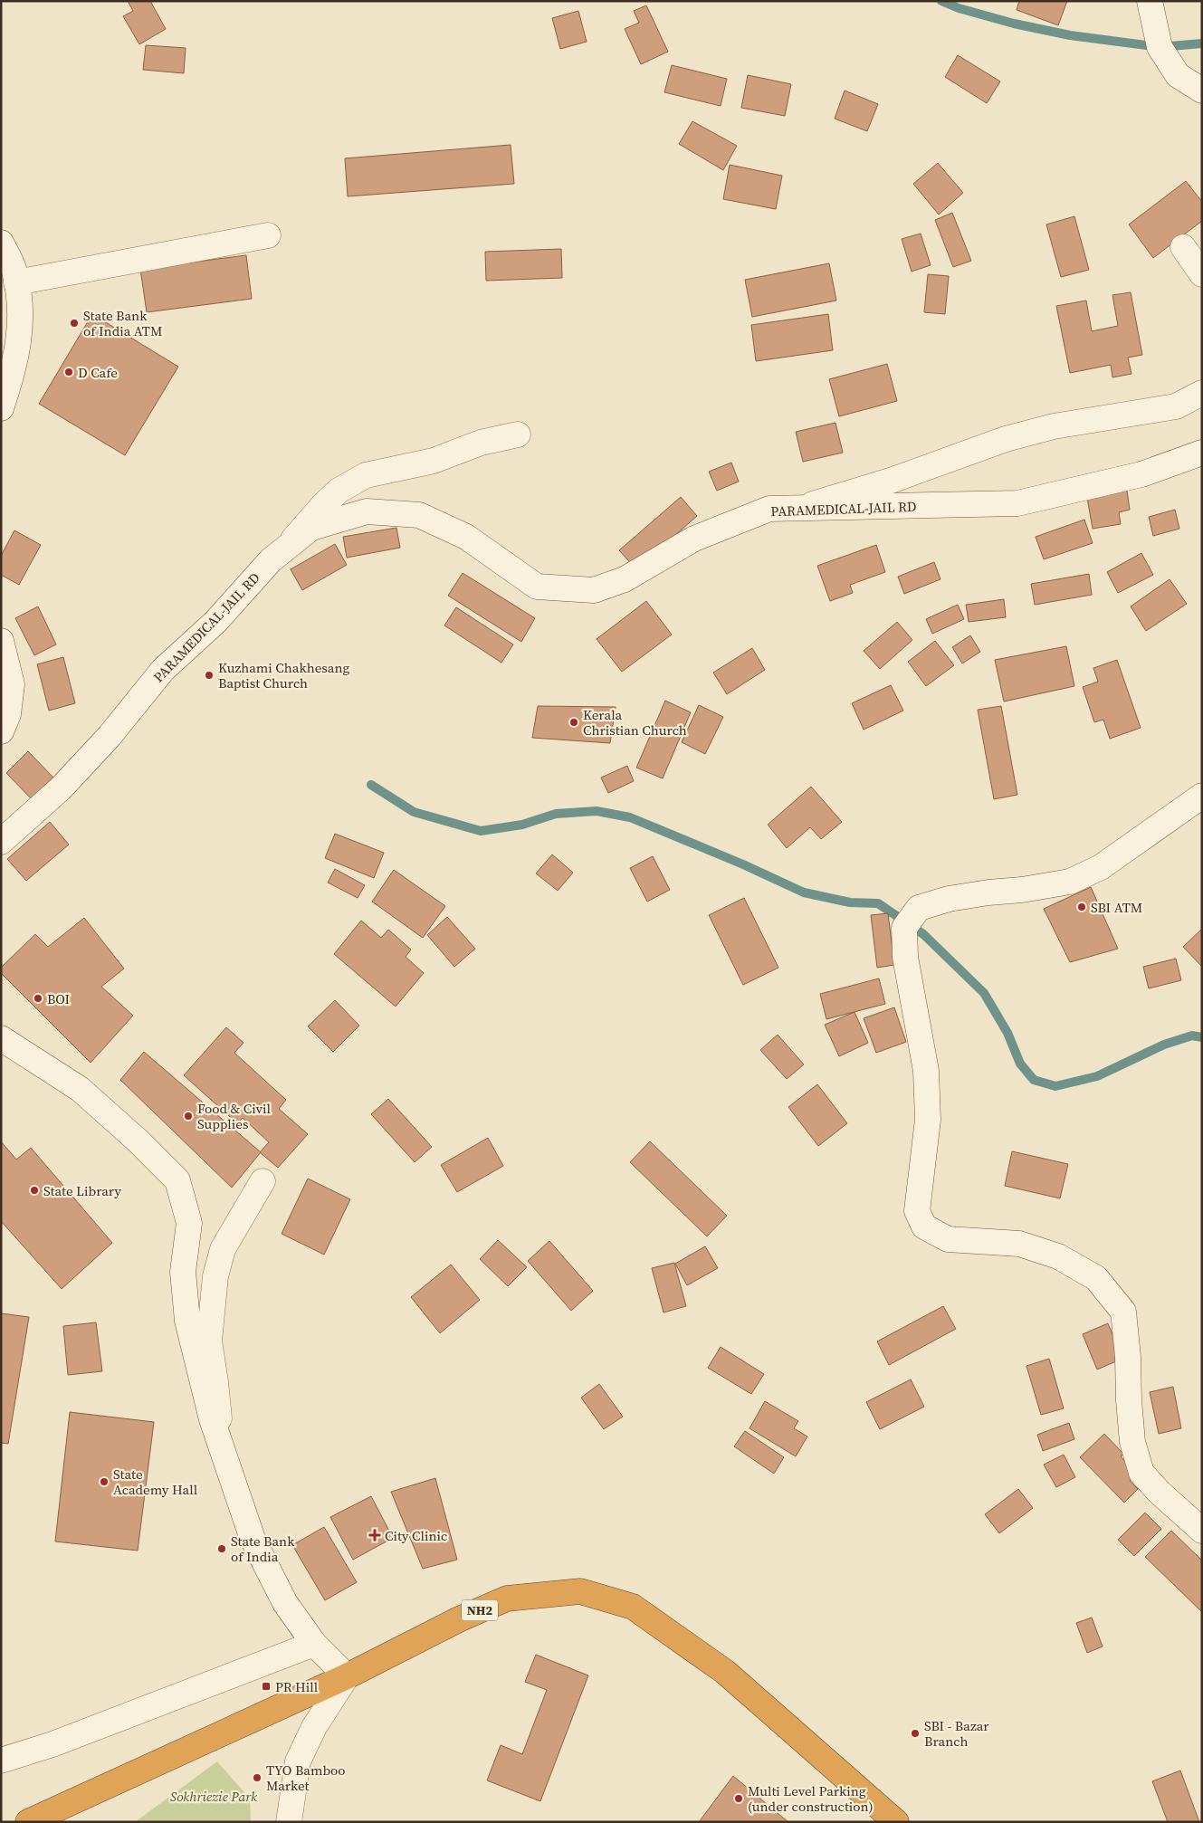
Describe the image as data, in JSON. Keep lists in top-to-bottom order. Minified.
{"streets":{"highway":["NH2"],"street":["PARAMEDICAL-JAIL RD"]},"parks":["Sokhriezie Park"],"places":{"other":["State Bank of India ATM","D Cafe","Kuzhami Chakhesang Baptist Church","Kerala Christian Church","SBI ATM","BOI","Food & Civil Supplies","State Library","State Academy Hall","State Bank of India","SBI - Bazar Branch","TYO Bamboo Market","Multi Level Parking (under construction)"],"health":["City Clinic"],"transit":["PR Hill"]}}
